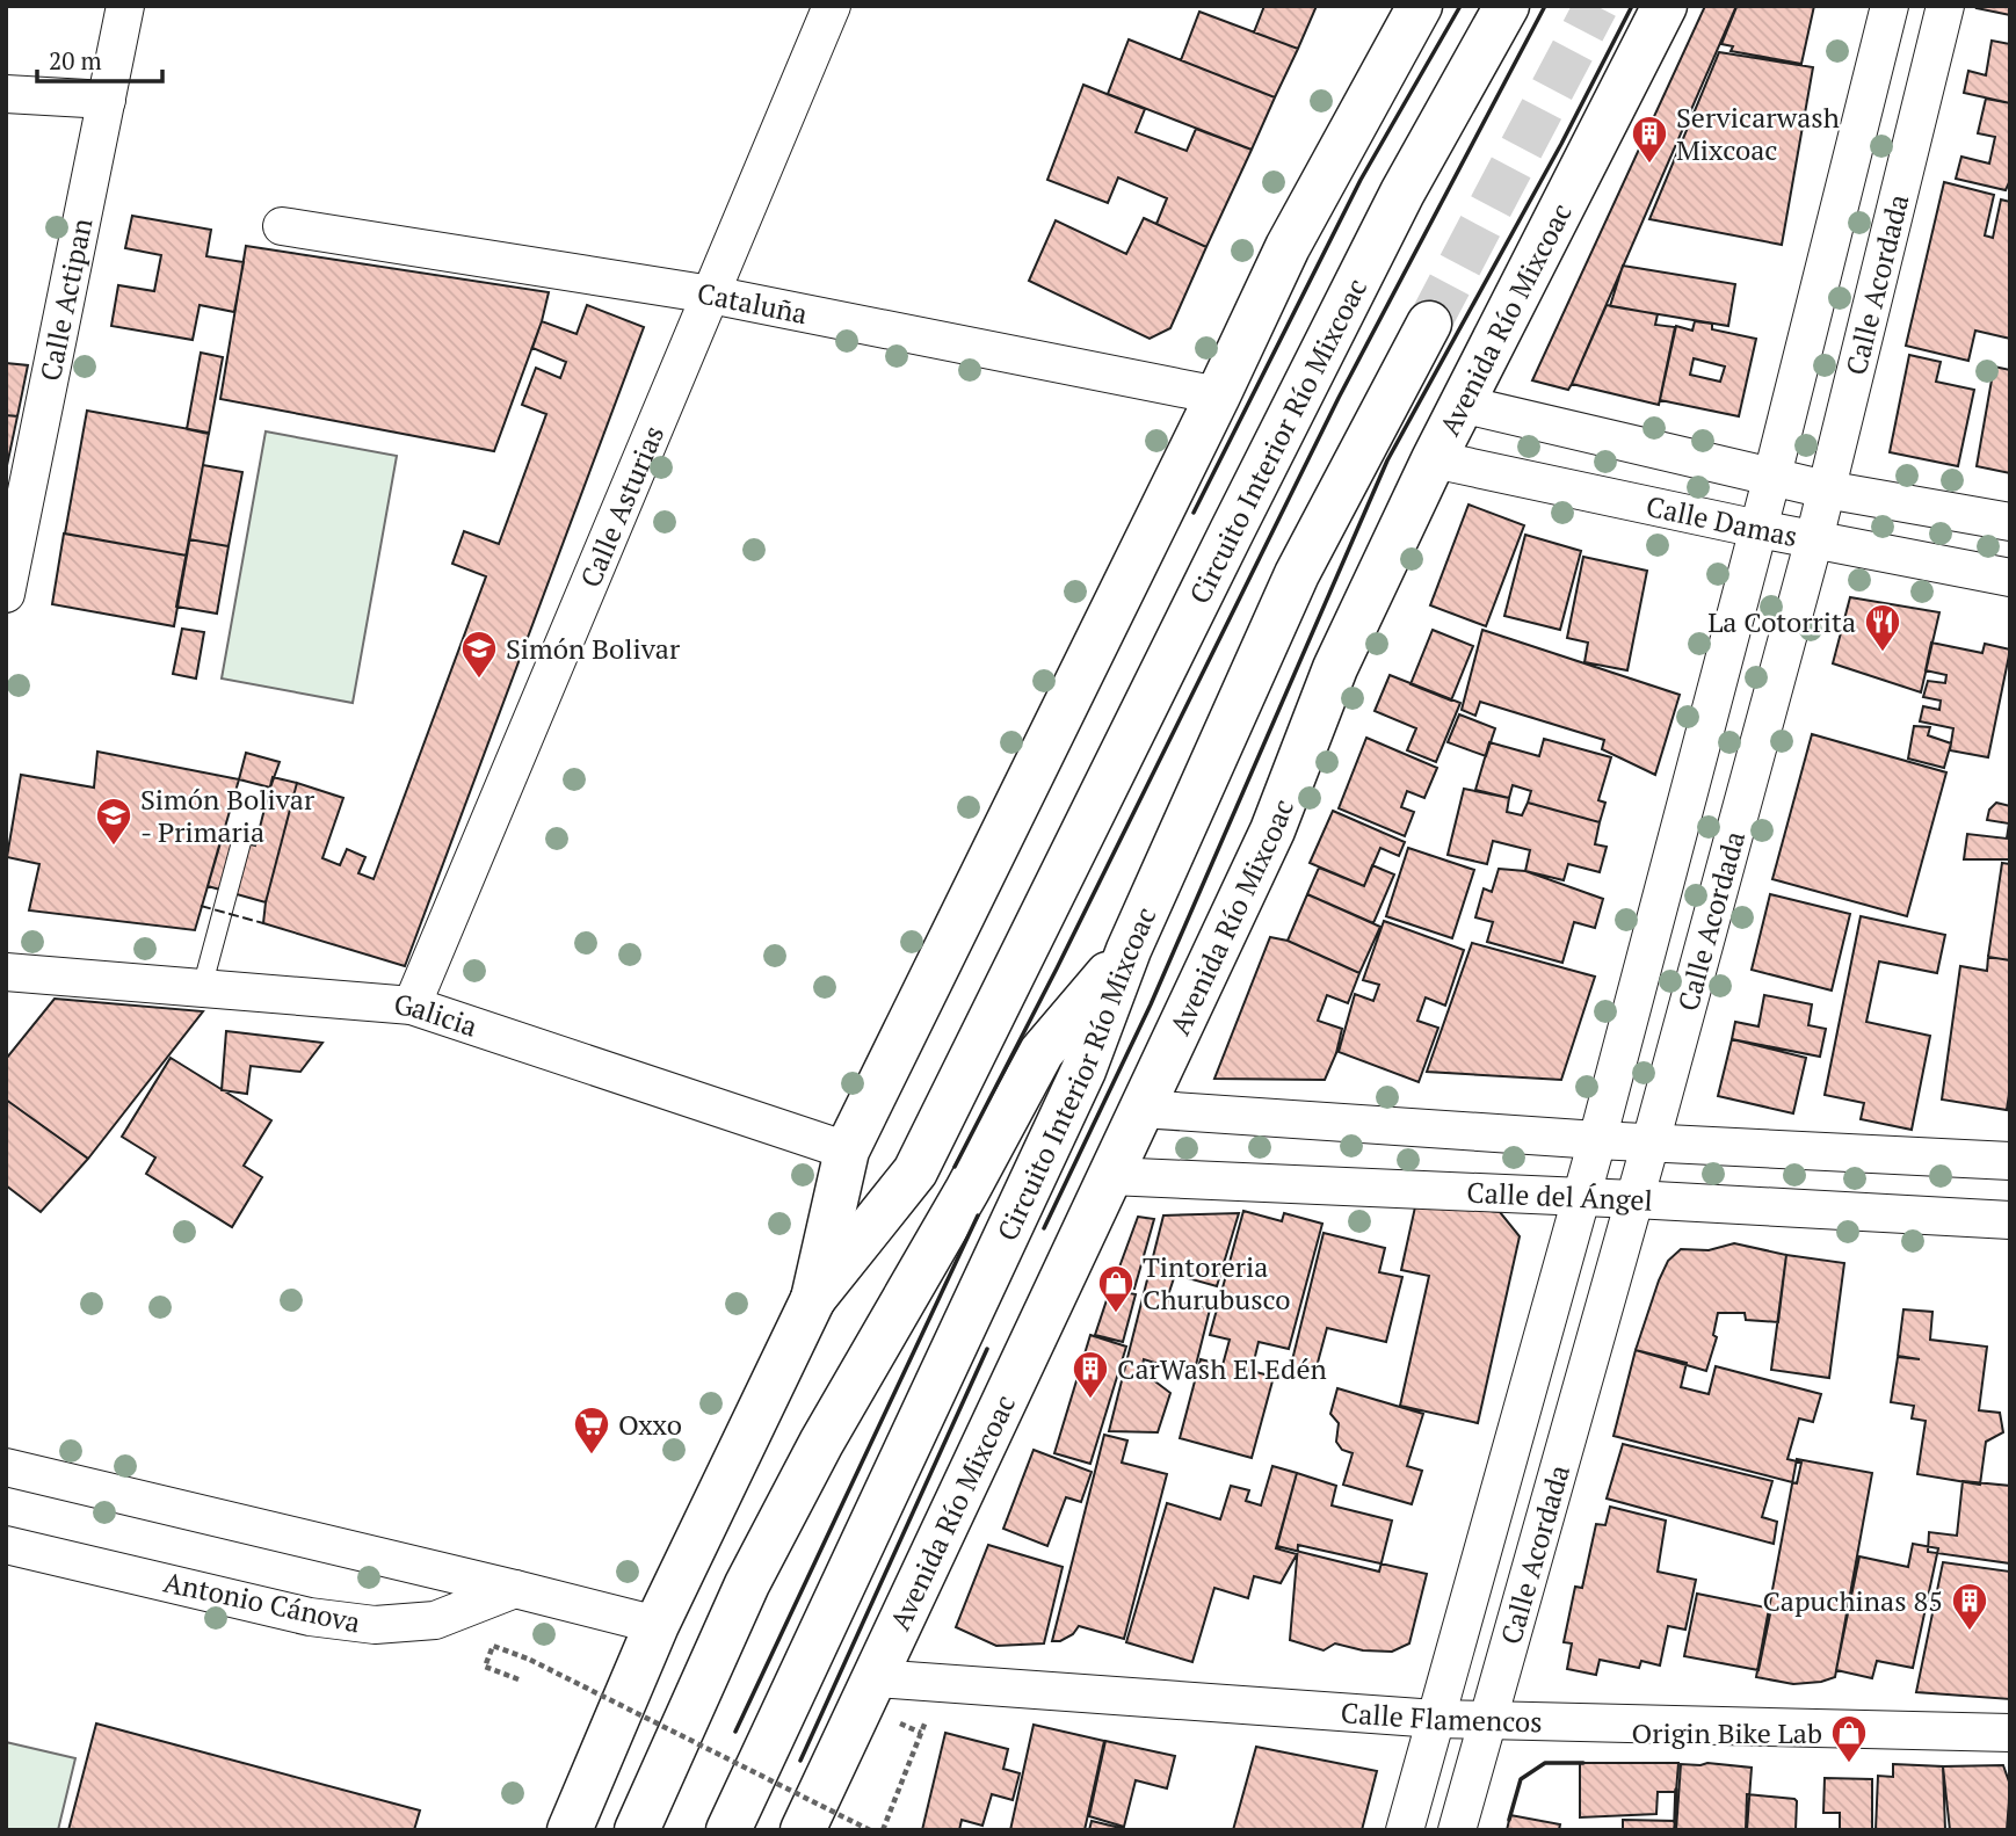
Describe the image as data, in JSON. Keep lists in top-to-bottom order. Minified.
{"streets":{"main road":["Avenida Río Mixcoac","Circuito Interior Río Mixcoac"],"street":["Calle Acordada","Calle Actipan","Cataluña","Calle Asturias","Calle Damas","Galicia","Calle del Ángel","Antonio Cánova","Calle Flamencos"]},"crossings":[["Calle Acordada","Calle Damas"],["Calle Acordada","Calle del Ángel"],["Calle Acordada","Calle Flamencos"],["Cataluña","Calle Asturias"],["Avenida Río Mixcoac","Calle Damas"],["Avenida Río Mixcoac","Calle del Ángel"],["Avenida Río Mixcoac","Calle Flamencos"],["Calle Asturias","Galicia"]],"places":{"building":["Servicarwash Mixcoac","CarWash El Edén","Capuchinas 85"],"restaurant":["La Cotorrita"],"school or university":["Simón Bolivar","Simón Bolivar - Primaria"],"shop":["Tintoreria Churubusco","Origin Bike Lab"],"supermarket":["Oxxo"]},"scale_bar":"20 m"}
